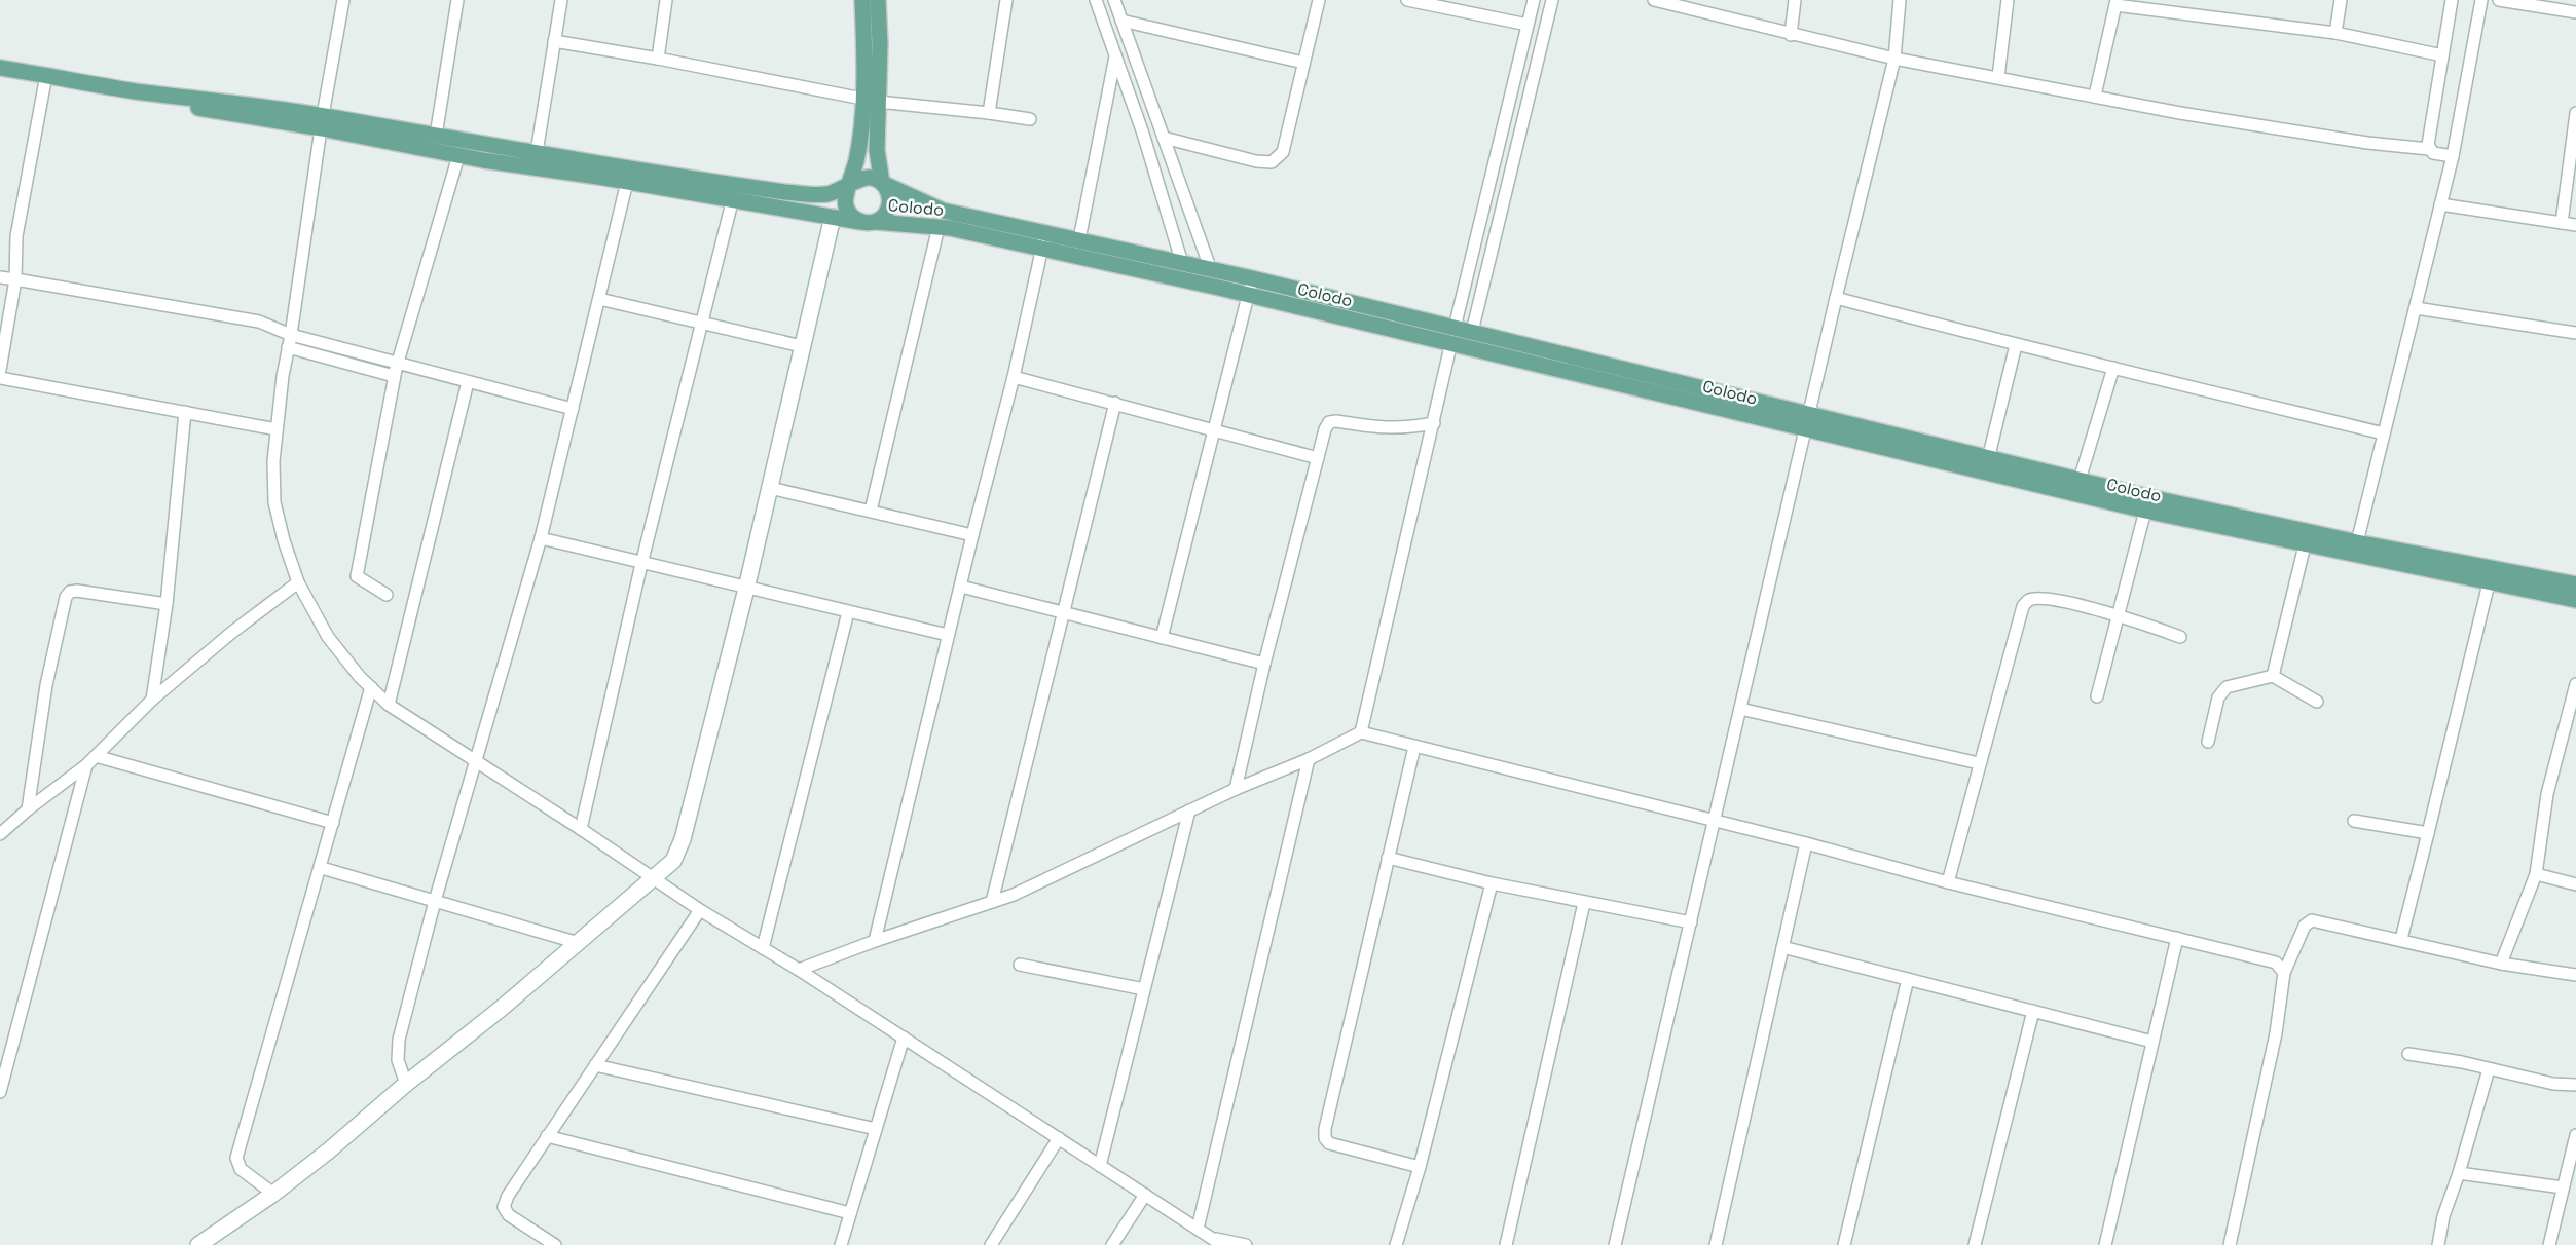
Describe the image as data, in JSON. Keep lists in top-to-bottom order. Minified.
{"streets":{"main road":["Colodo"]}}
